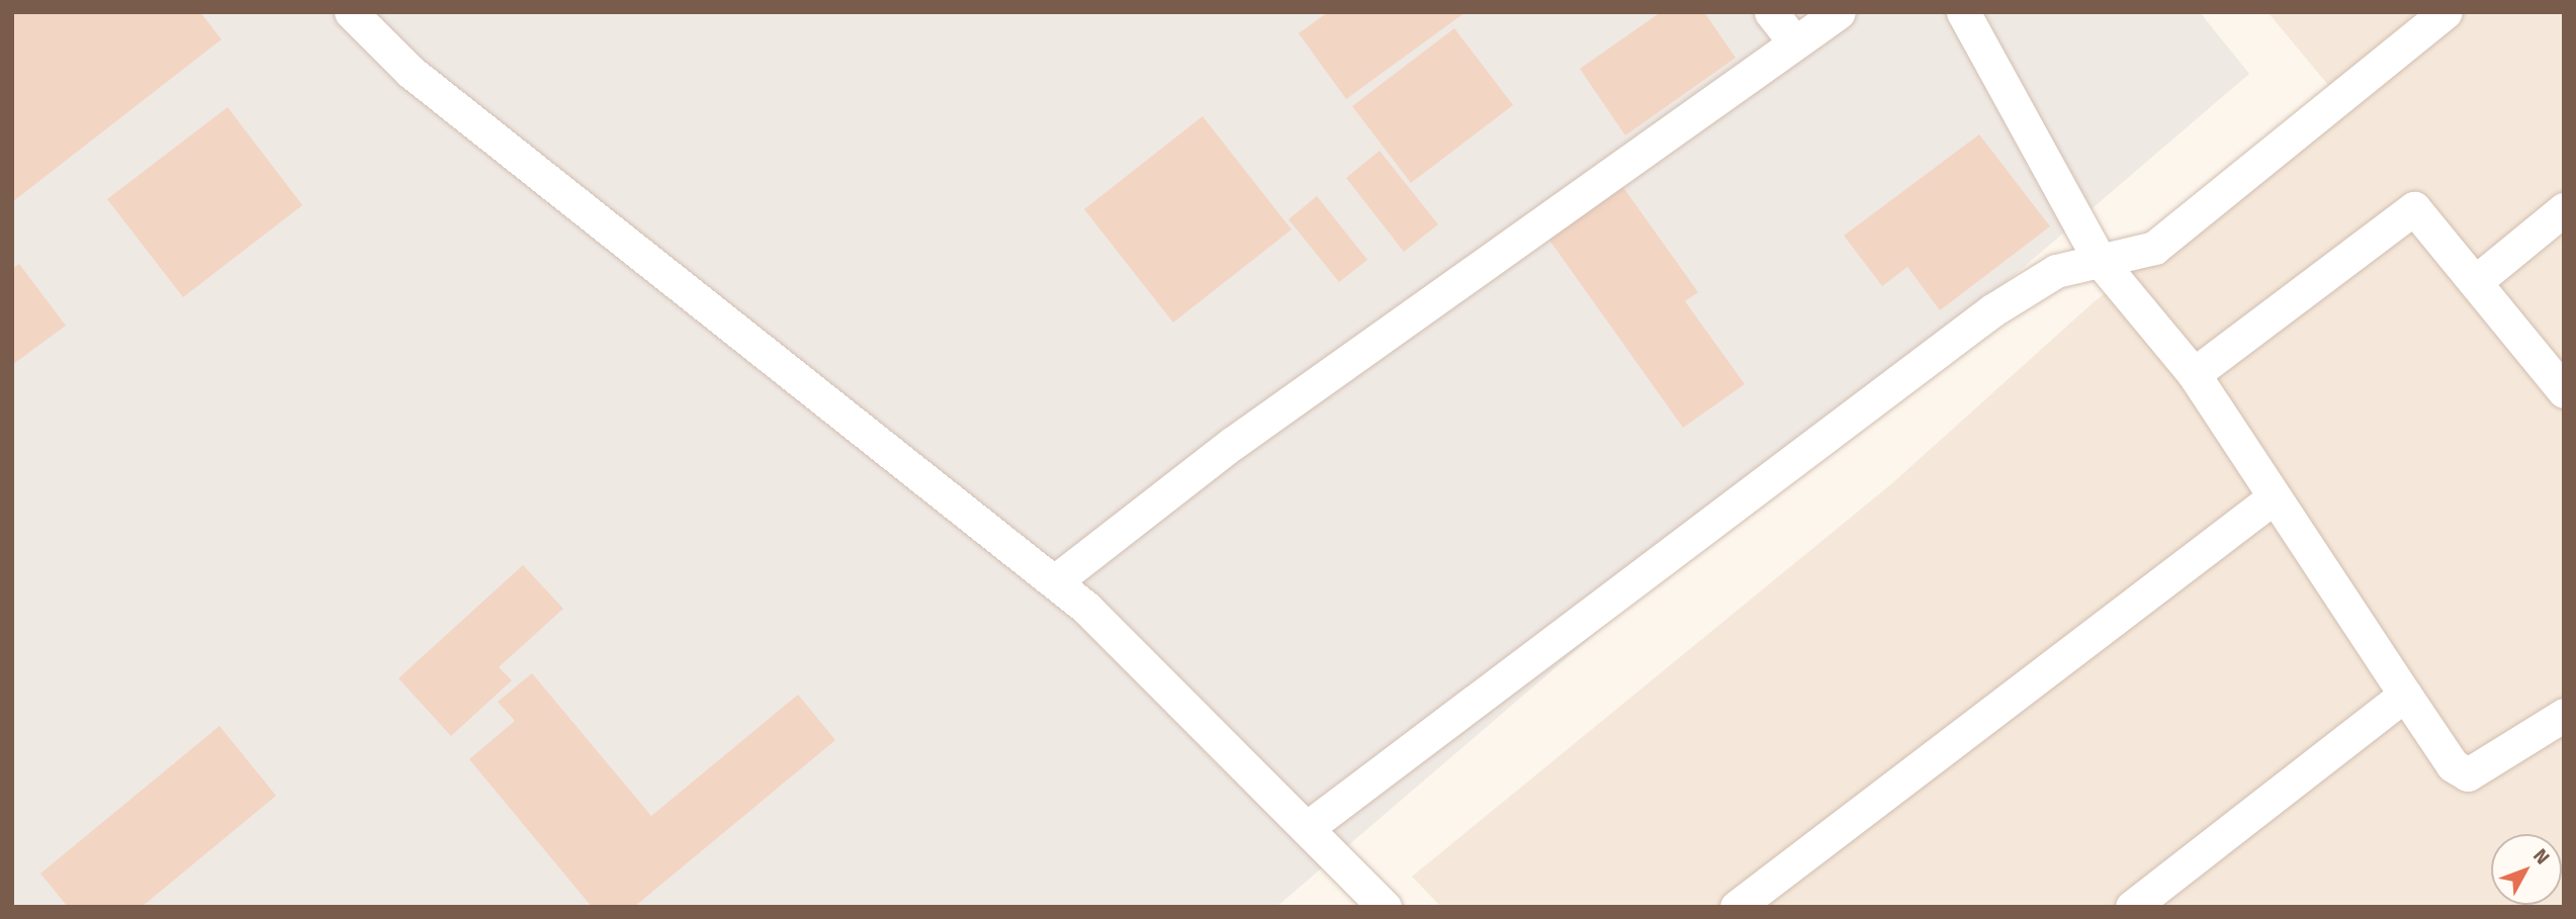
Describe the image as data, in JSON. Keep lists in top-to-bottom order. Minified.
{"north":"top right"}
